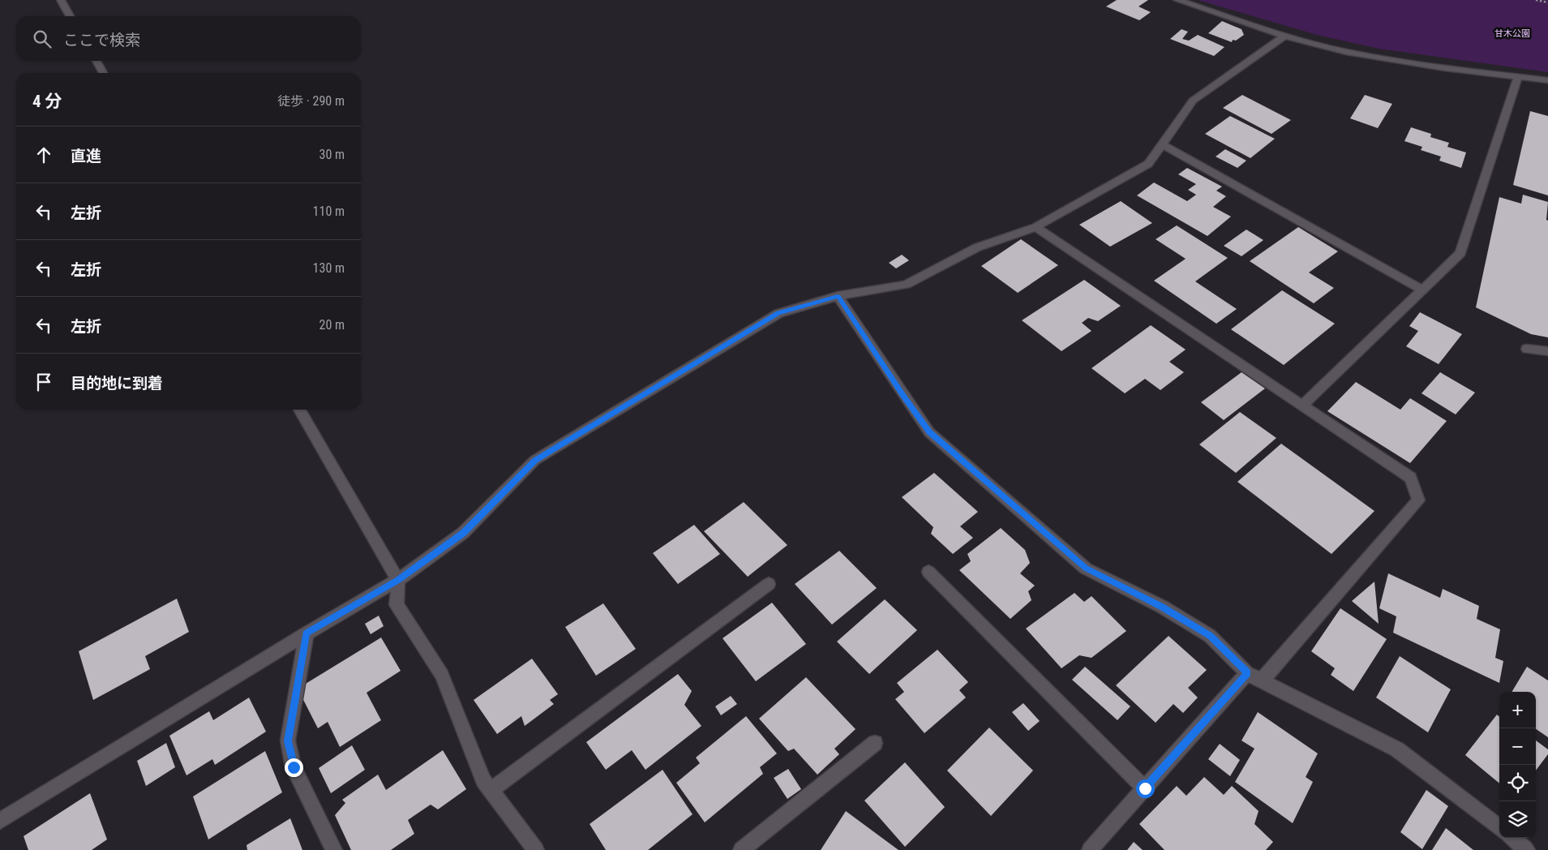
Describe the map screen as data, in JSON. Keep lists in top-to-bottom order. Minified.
{"parks":["甘木公園"],"page":{"search":"ここで検索","heading":["4 分","徒歩 · 290 m"],"list":[["直進","30 m"],["左折","110 m"],["左折","130 m"],["左折","20 m"],"目的地に到着"],"map_buttons":["+","−"]}}
